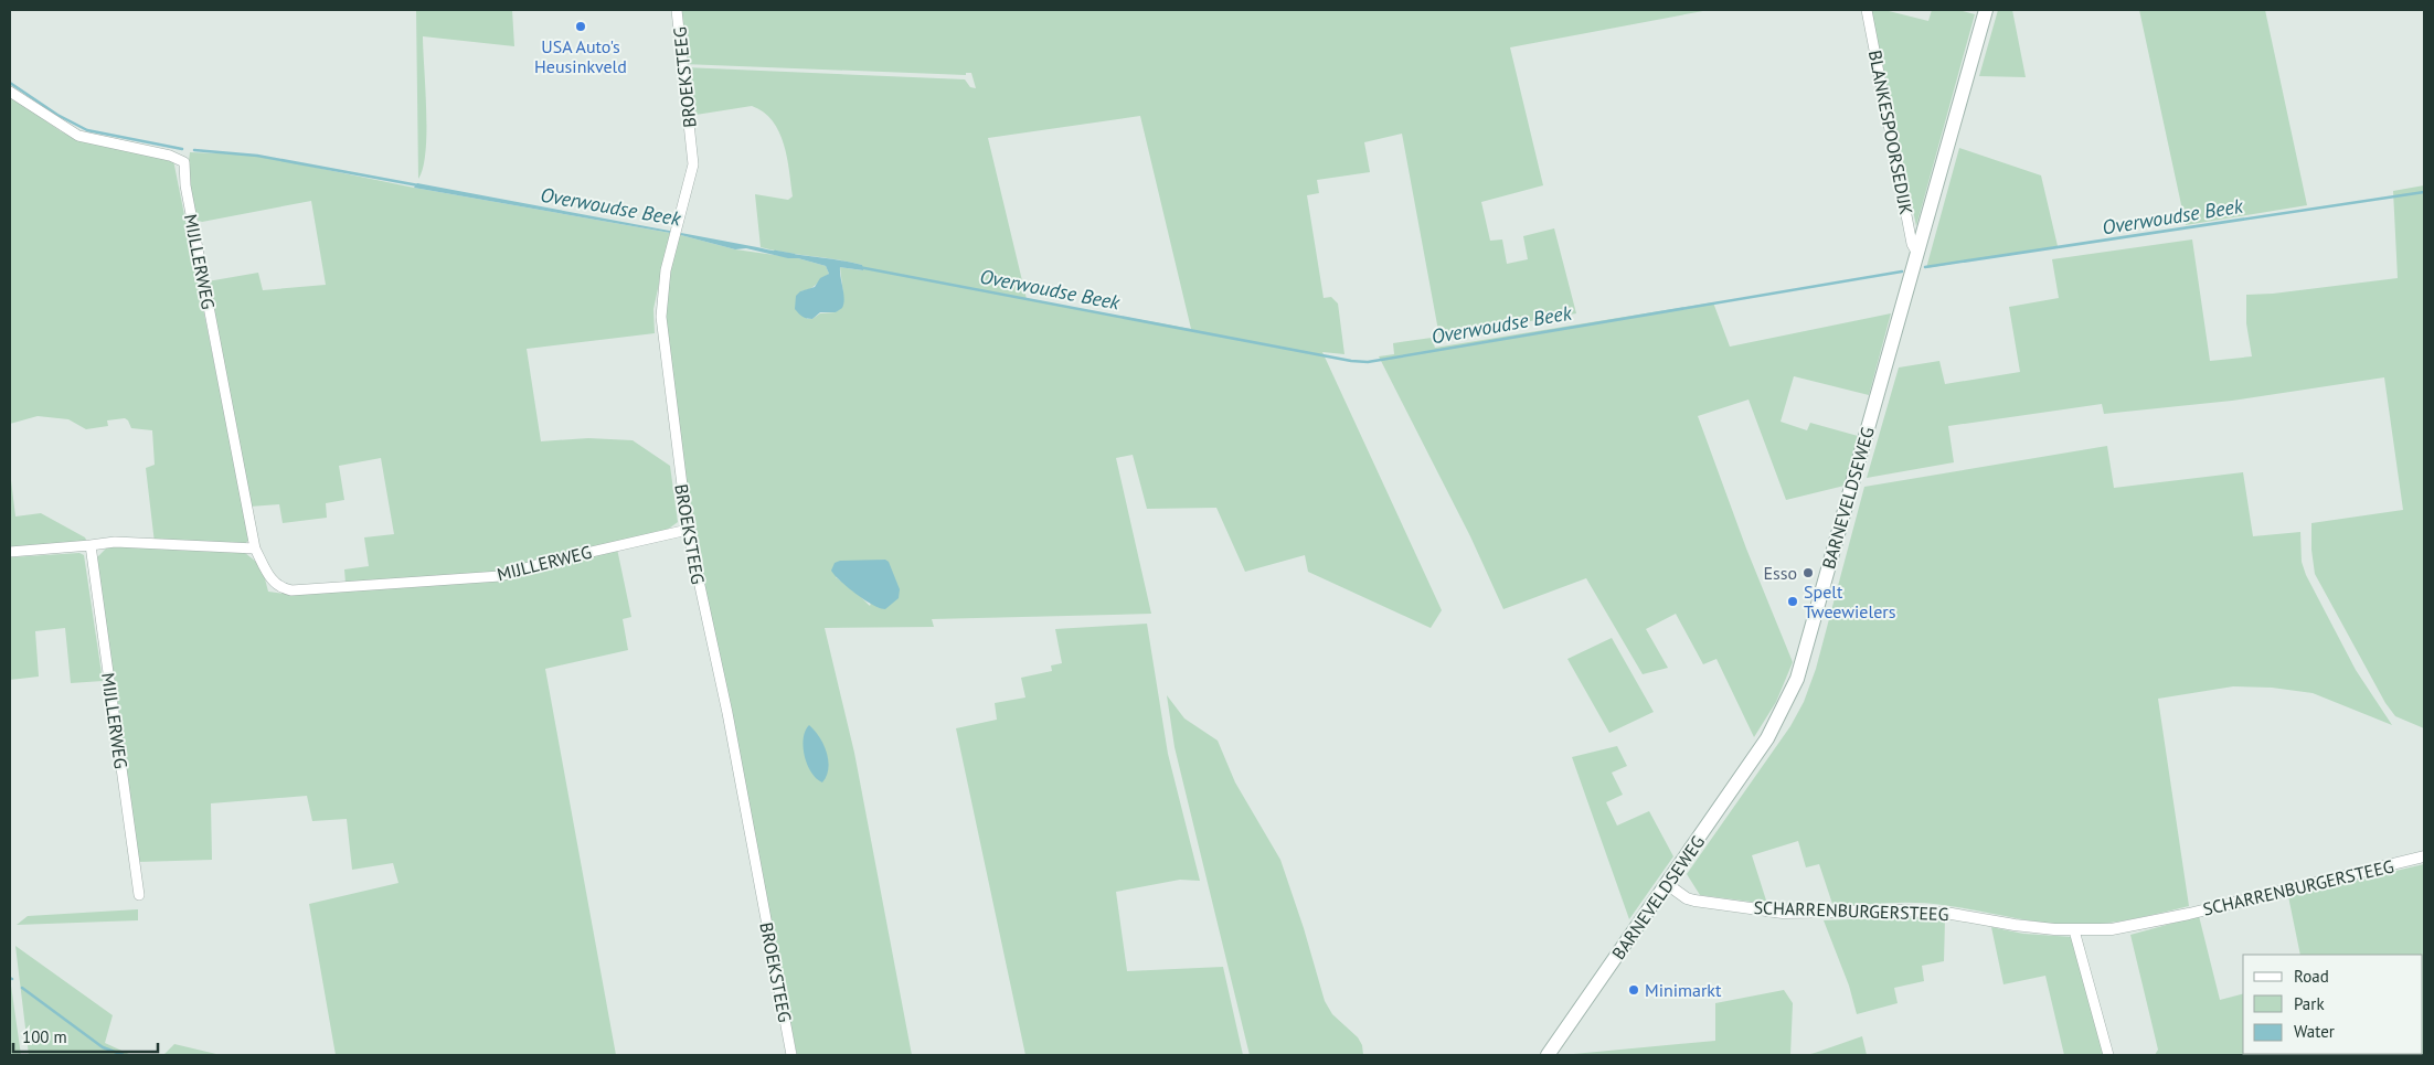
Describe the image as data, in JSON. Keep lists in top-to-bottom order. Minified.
{"streets":{"main road":["BARNEVELDSEWEG"],"street":["BROEKSTEEG","BLANKESPOORSEDIJK","MIJLLERWEG","SCHARRENBURGERSTEEG"]},"crossings":[["BROEKSTEEG","MIJLLERWEG"],["BLANKESPOORSEDIJK","BARNEVELDSEWEG"],["BARNEVELDSEWEG","SCHARRENBURGERSTEEG"]],"water":["Overwoudse Beek"],"places":["USA Auto's Heusinkveld","Esso","Spelt Tweewielers","Minimarkt"],"legend":["Road","Park","Water"],"scale_bar":"100 m"}
